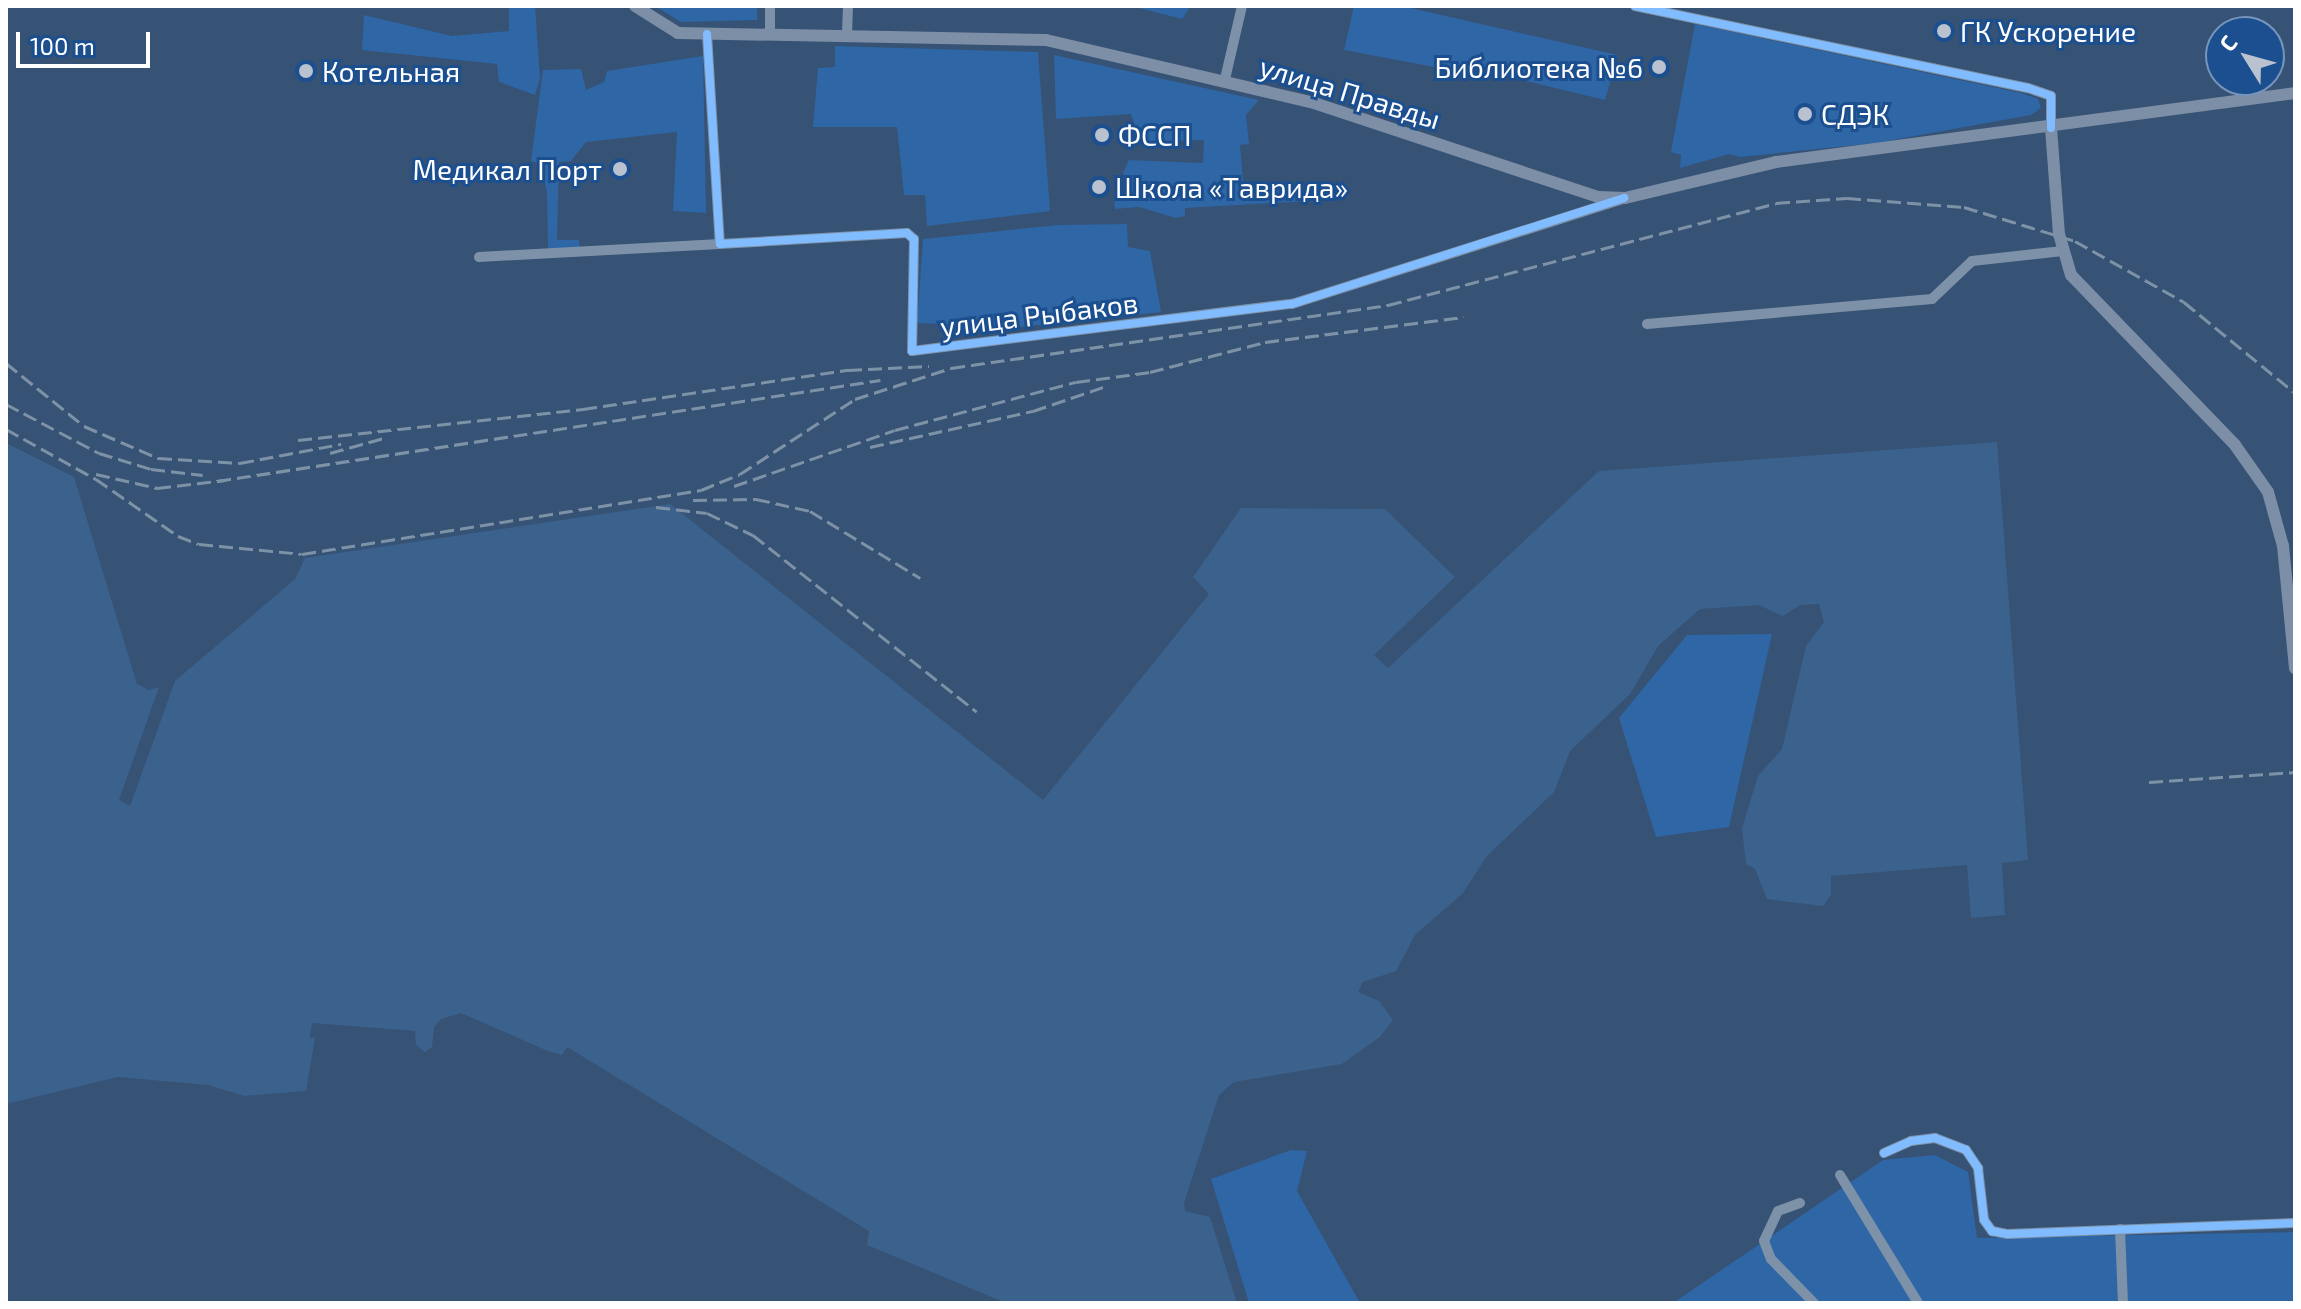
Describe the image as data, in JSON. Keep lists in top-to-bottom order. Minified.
{"streets":{"main road":["улица Правды"],"street":["улица Рыбаков"]},"crossings":[["улица Правды","улица Рыбаков"]],"places":["ГК Ускорение","Библиотека №6","Котельная","СДЭК","ФССП","Медикал Порт","Школа «Таврида»"],"scale_bar":"100 m","north":"top left"}
